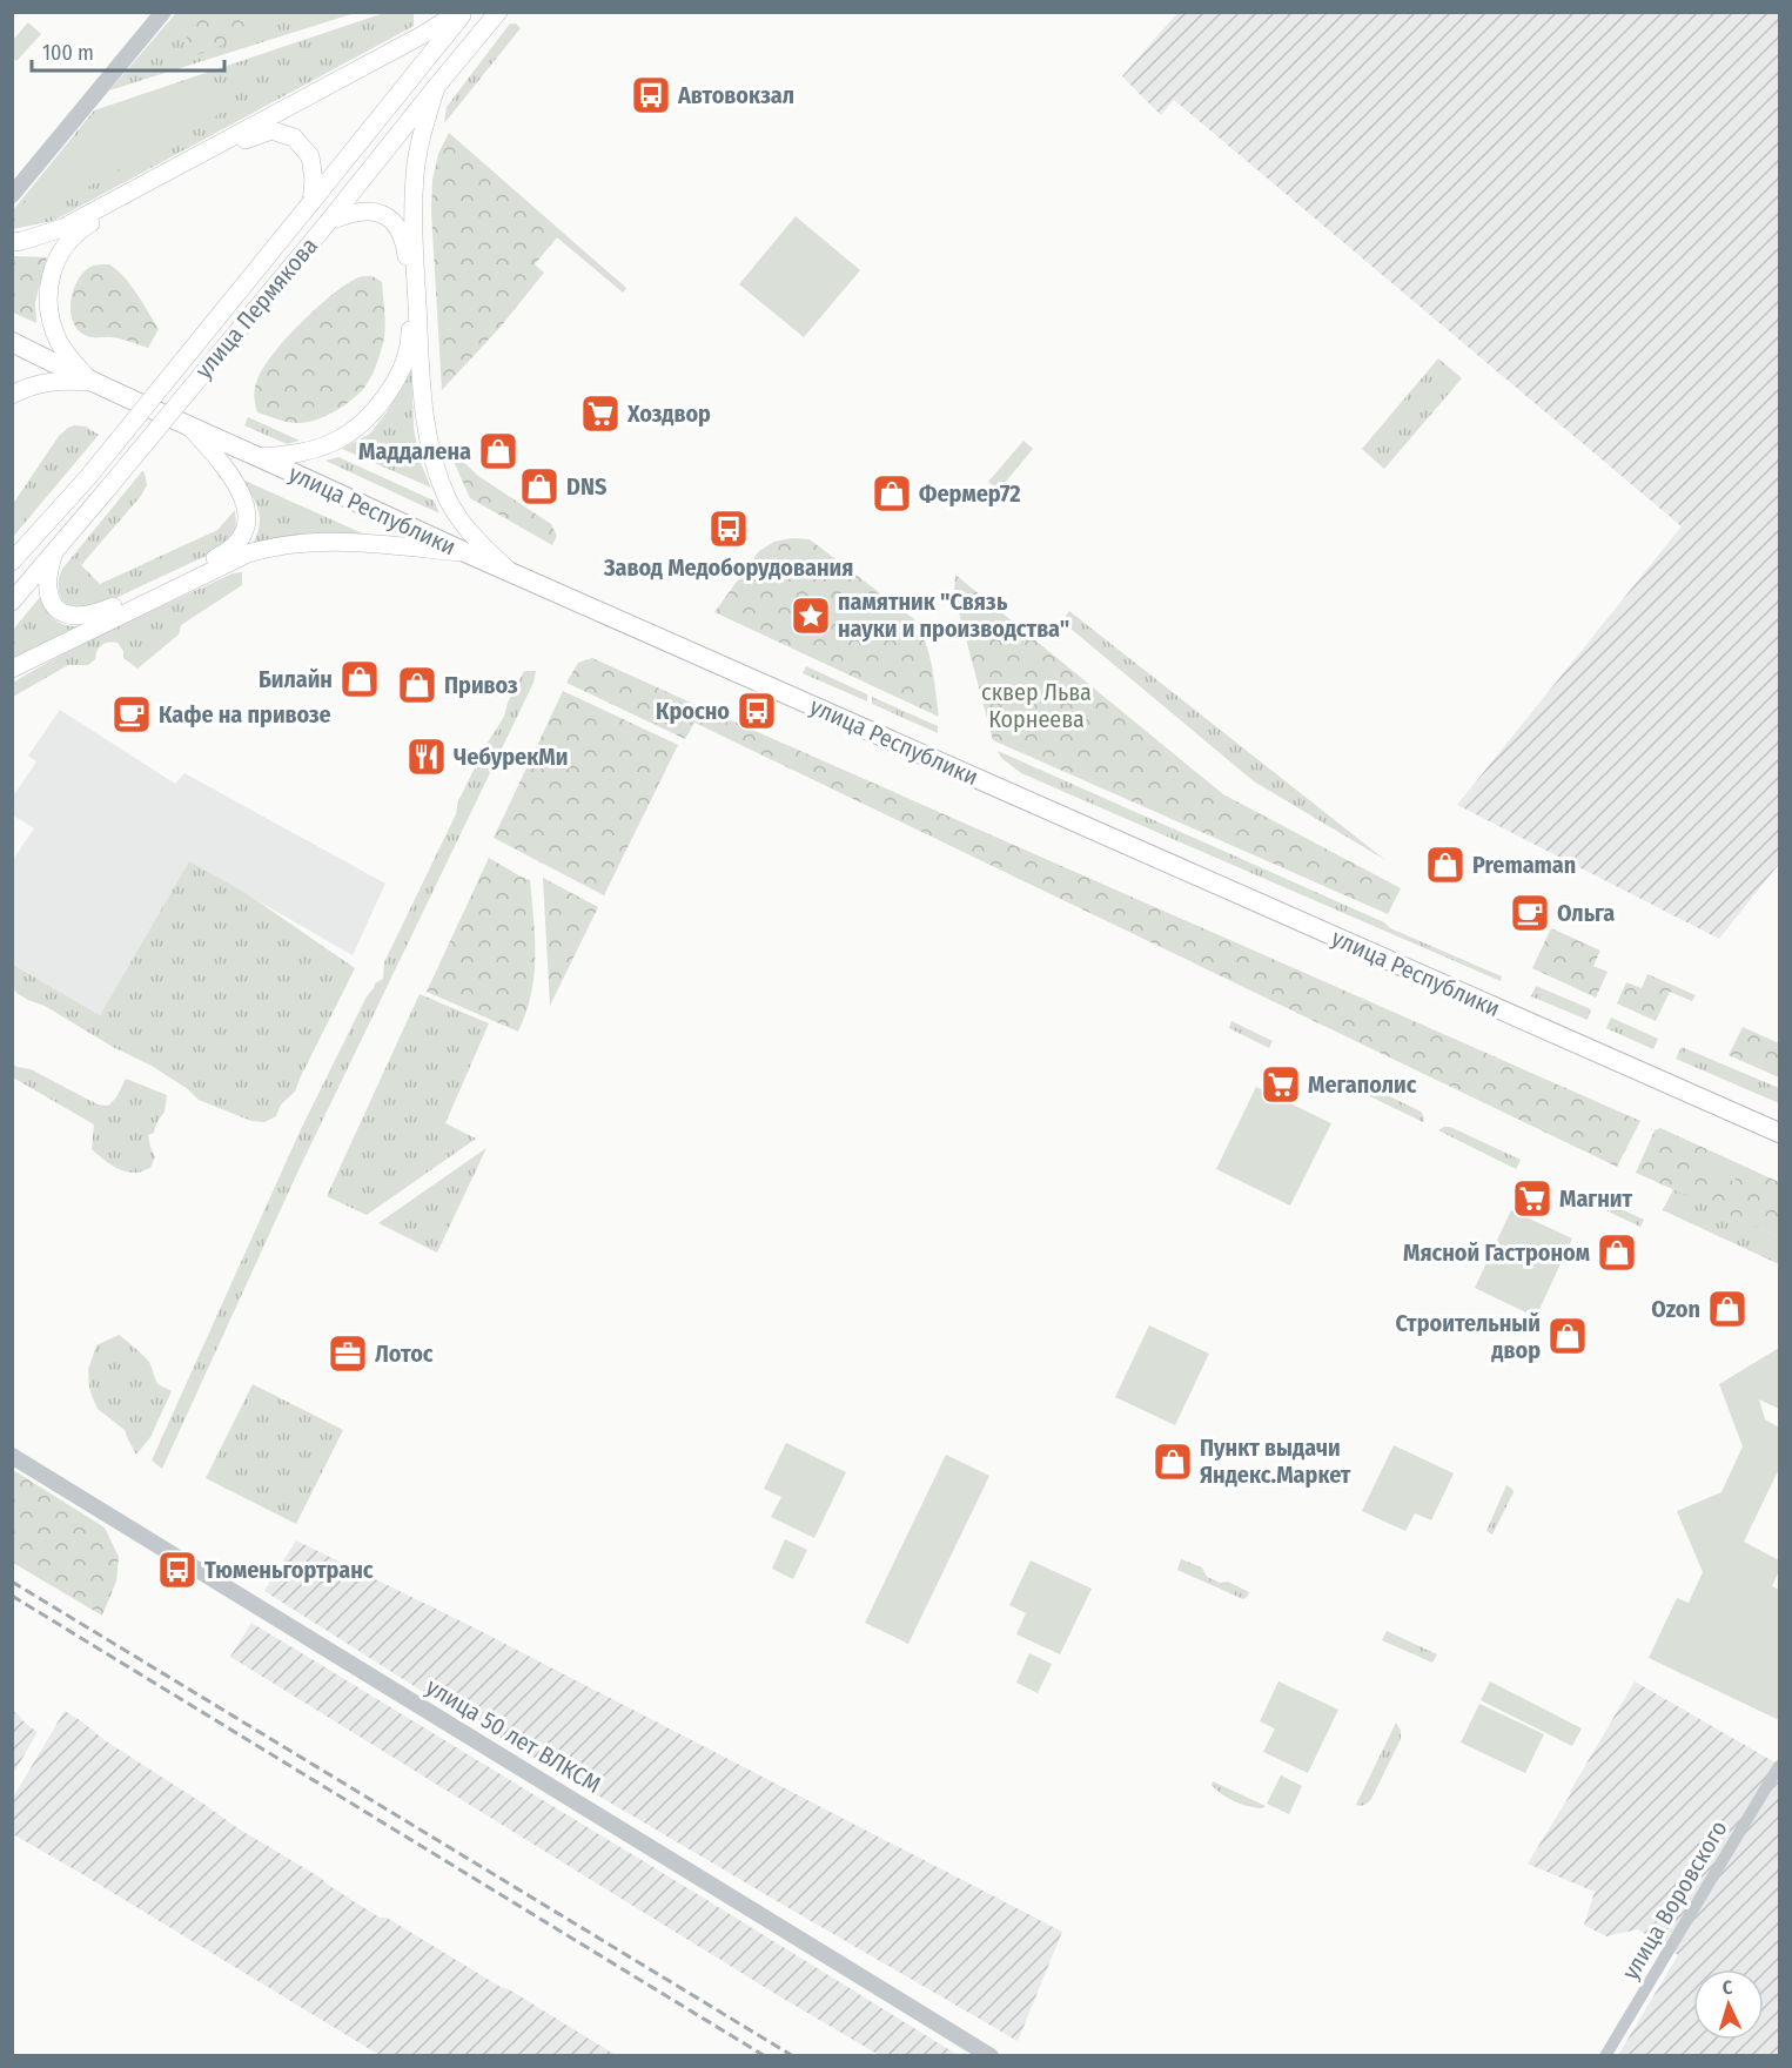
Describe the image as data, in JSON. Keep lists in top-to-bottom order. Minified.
{"streets":{"main road":["улица Пермякова","улица Республики"],"street":["улица 50 лет ВЛКСМ","улица Воровского"]},"parks":["сквер Льва Корнеева"],"places":{"bus stop":["Автовокзал","Завод Медоборудования","Кросно","Тюменьгортранс"],"supermarket":["Хоздвор","Мегаполис","Магнит"],"shop":["Маддалена","DNS","Фермер72","Билайн","Привоз","Premaman","Мясной Гастроном","Ozon","Строительный двор","Пункт выдачи Яндекс.Маркет"],"place":["памятник \"Связь науки и производства\""],"cafe":["Кафе на привозе","Ольга"],"restaurant":["ЧебурекМи"],"office":["Лотос"]},"scale_bar":"100 m","north":"top"}
